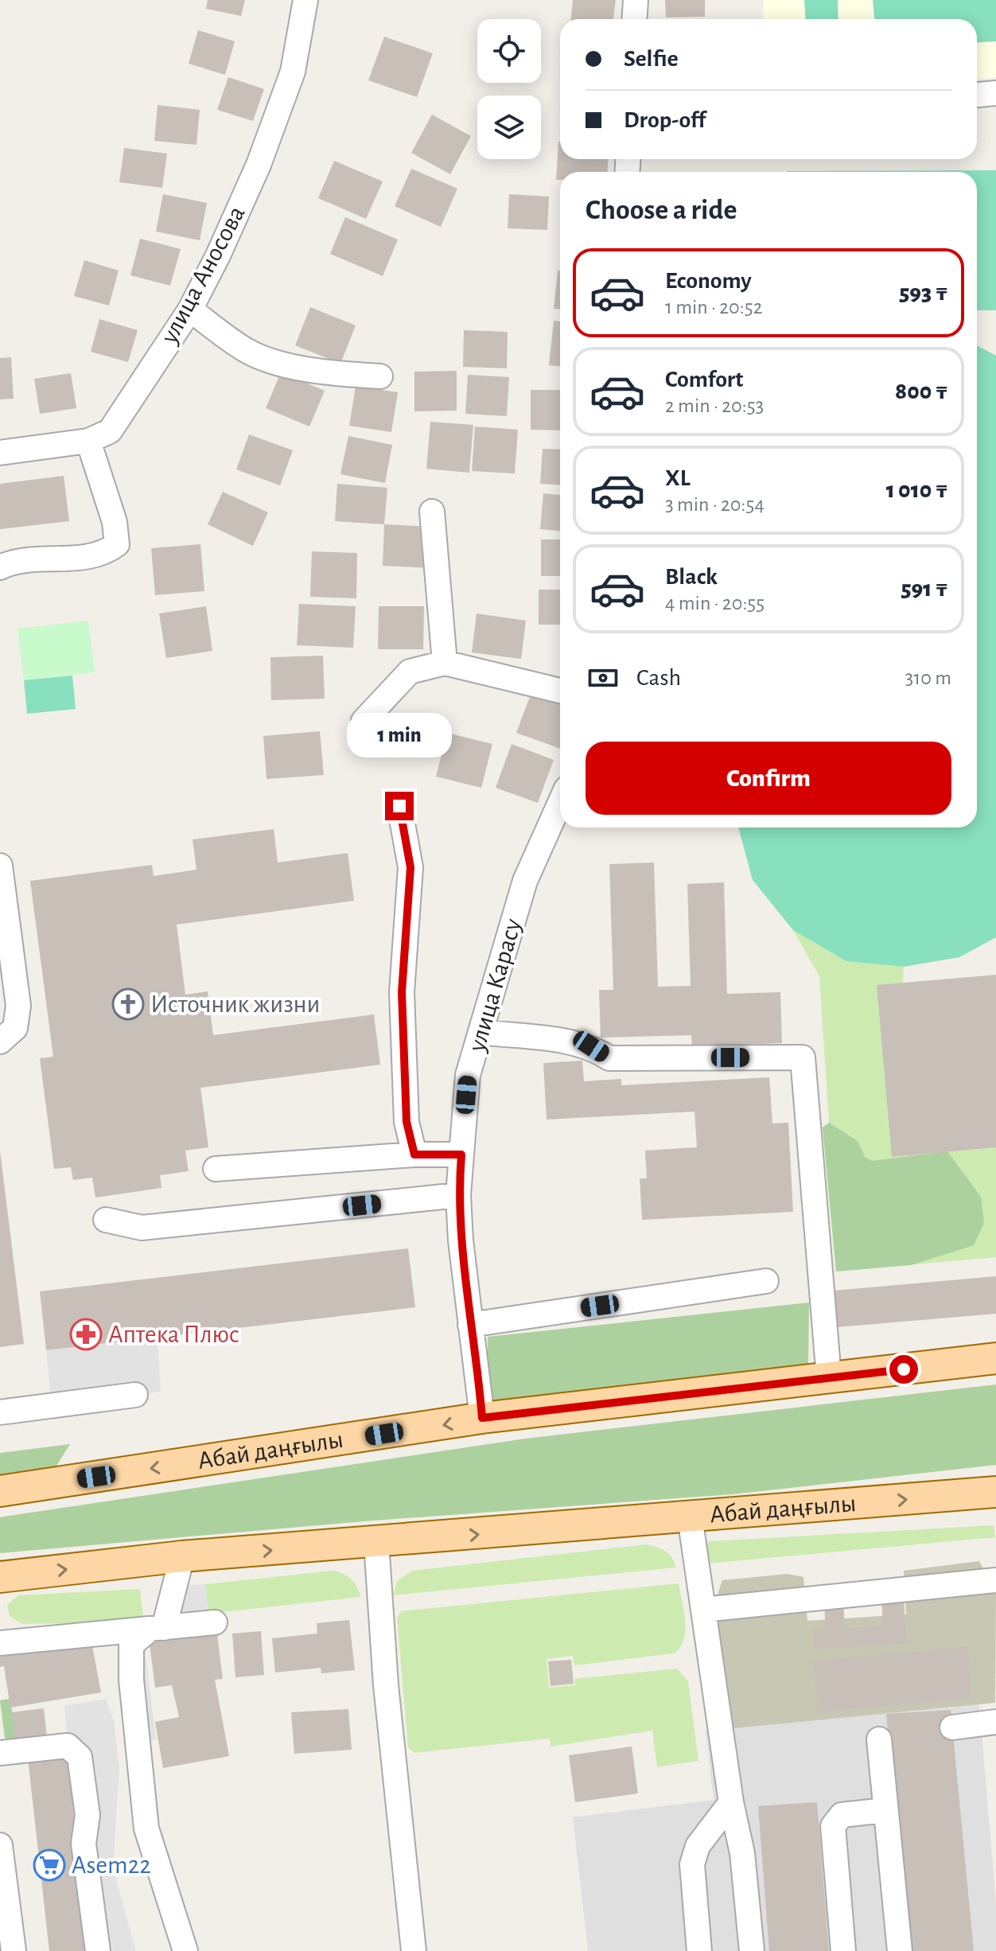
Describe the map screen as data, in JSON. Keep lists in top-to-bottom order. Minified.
{"streets":{"main road":["Абай даңғылы"],"street":["улица Аносова","улица Карасу"]},"crossings":[["улица Карасу","Абай даңғылы"]],"places":{"church":["Источник жизни"],"pharmacy":["Аптека Плюс"],"supermarket":["Asem22"]},"page":{"banner":["Selfie","Drop-off"],"heading":"Choose a ride","list":[{"name":"Economy","note":"1 min · 20:52","value":"593 ₸"},{"name":"Comfort","note":"2 min · 20:53","value":"800 ₸"},{"name":"XL","note":"3 min · 20:54","value":"1 010 ₸"},{"name":"Black","note":"4 min · 20:55","value":"591 ₸"}],"pay":["Cash","310 m"],"bubble":"1 min","buttons":"Confirm"}}
